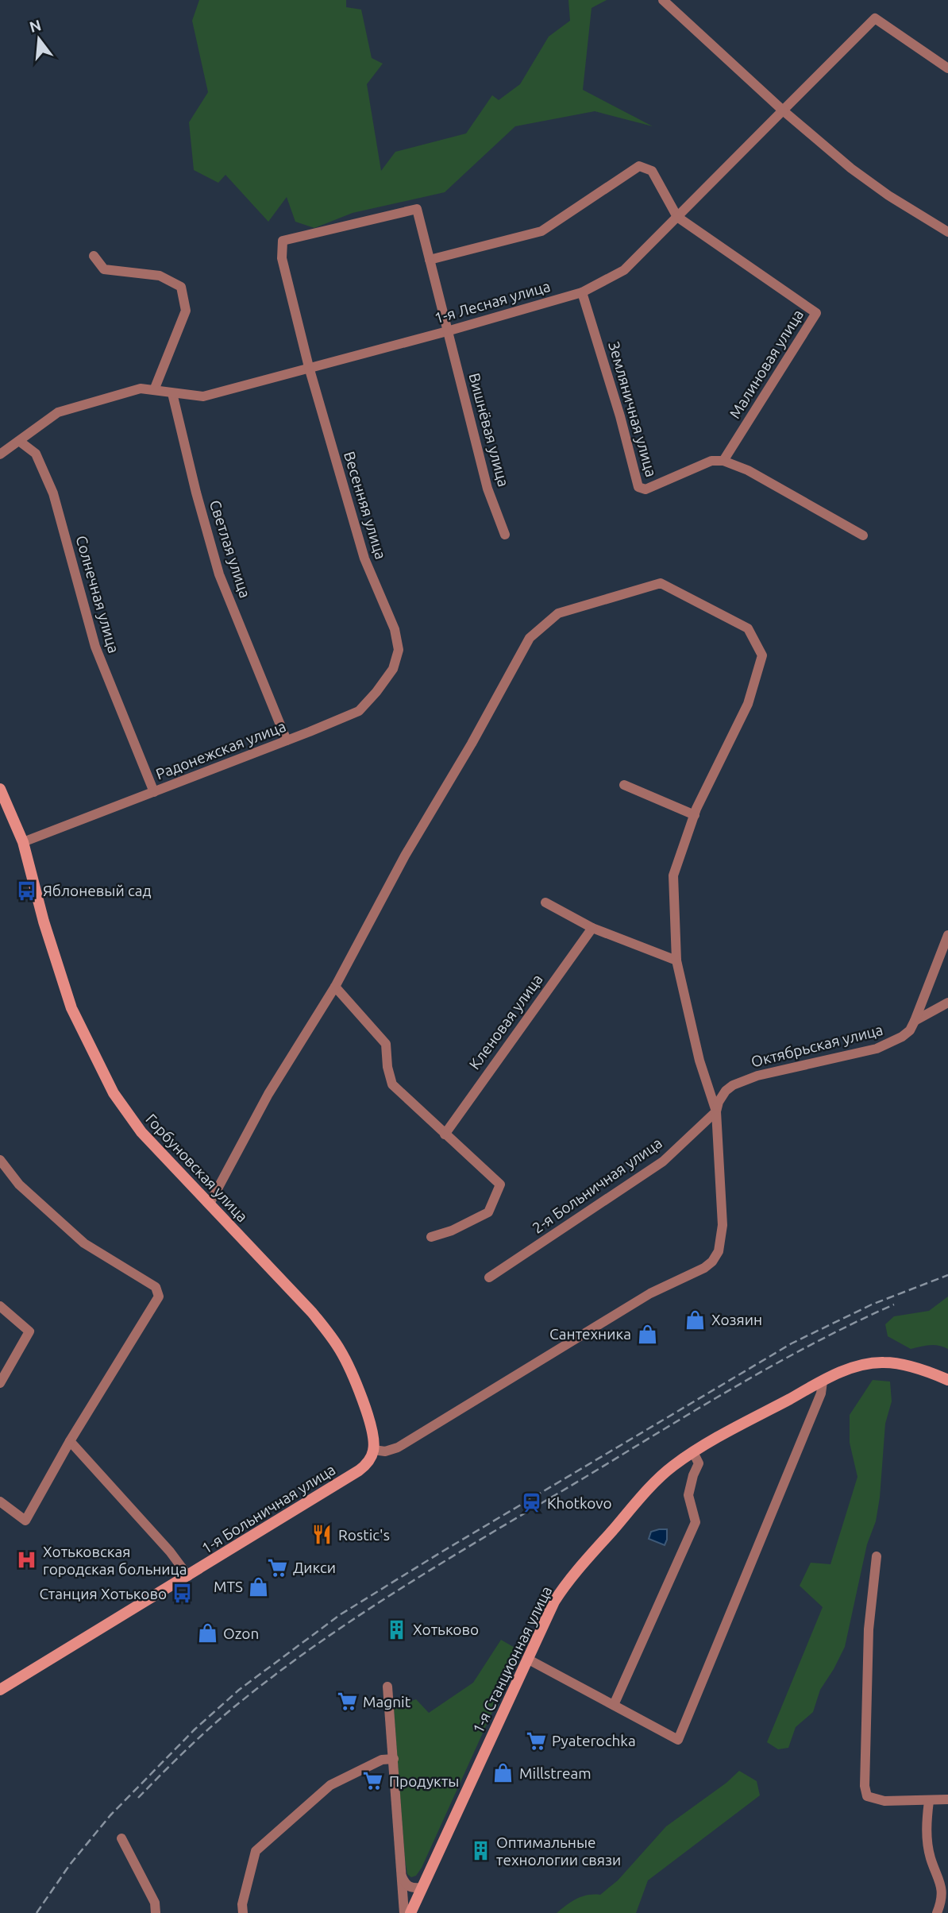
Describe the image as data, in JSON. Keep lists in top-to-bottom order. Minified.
{"streets":{"main road":["Горбуновская улица","1-я Больничная улица","1-я Станционная улица"],"street":["1-я Лесная улица","Малиновая улица","Земляничная улица","Вишнёвая улица","Весенняя улица","Светлая улица","Солнечная улица","Радонежская улица","Кленовая улица","Октябрьская улица","2-я Больничная улица"]},"crossings":[["1-я Лесная улица","Малиновая улица"],["1-я Лесная улица","Земляничная улица"],["1-я Лесная улица","Вишнёвая улица"],["1-я Лесная улица","Весенняя улица"],["1-я Лесная улица","Светлая улица"],["1-я Лесная улица","Солнечная улица"],["Малиновая улица","Земляничная улица"],["Вишнёвая улица","Весенняя улица"],["Весенняя улица","Радонежская улица"],["Светлая улица","Радонежская улица"],["Солнечная улица","Радонежская улица"],["Радонежская улица","Горбуновская улица"],["Октябрьская улица","2-я Больничная улица"],["Горбуновская улица","1-я Больничная улица"]],"places":{"bus stop":["Яблоневый сад","Станция Хотьково"],"shop":["Хозяин","Сантехника","MTS","Ozon","Millstream"],"station":["Khotkovo"],"restaurant":["Rostic's"],"hospital":["Хотьковская городская больница"],"supermarket":["Дикси","Magnit","Pyaterochka","Продукты"],"building":["Хотьково","Оптимальные технологии связи"]},"north":"top"}
